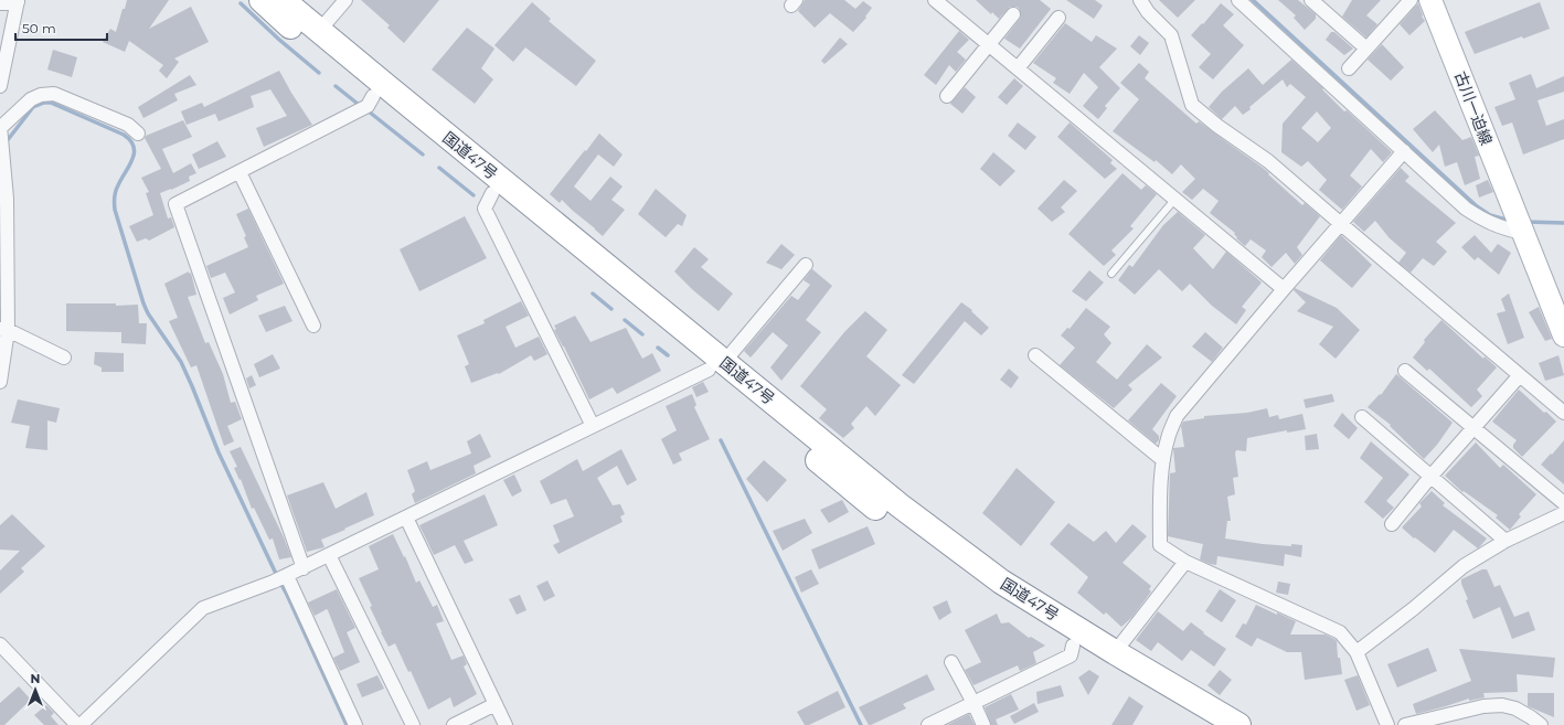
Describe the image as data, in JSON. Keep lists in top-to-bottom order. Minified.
{"streets":{"highway":["国道47号"],"main road":["古川一迫線"]},"scale_bar":"50 m","north":"top"}
